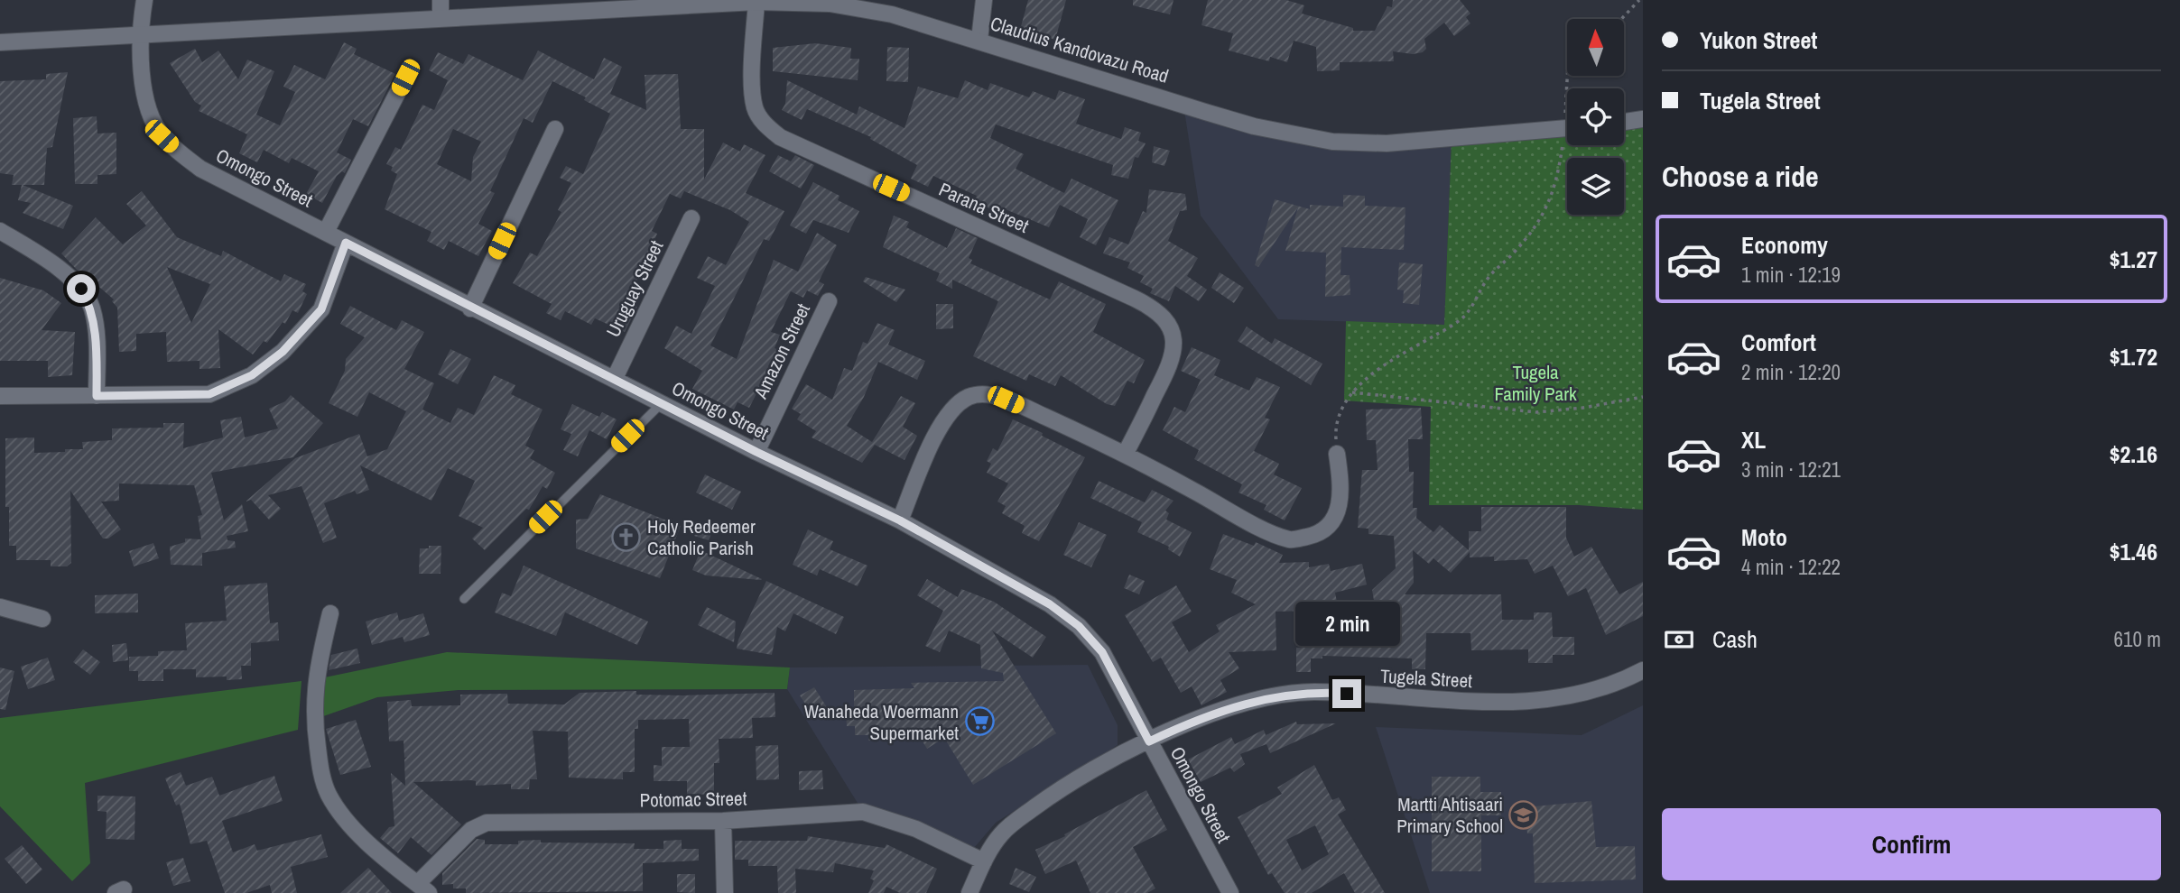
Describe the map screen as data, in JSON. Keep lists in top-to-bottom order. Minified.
{"streets":{"street":["Claudius Kandovazu Road","Omongo Street","Parana Street","Uruguay Street","Amazon Street","Tugela Street","Potomac Street"]},"crossings":[["Claudius Kandovazu Road","Omongo Street"],["Claudius Kandovazu Road","Parana Street"],["Omongo Street","Uruguay Street"],["Omongo Street","Amazon Street"],["Omongo Street","Tugela Street"],["Tugela Street","Potomac Street"]],"parks":["Tugela Family Park"],"places":{"church":["Holy Redeemer Catholic Parish"],"supermarket":["Wanaheda Woermann Supermarket"],"school or university":["Martti Ahtisaari Primary School"]},"north":"top","page":{"banner":["Yukon Street","Tugela Street"],"heading":"Choose a ride","list":[{"name":"Economy","note":"1 min · 12:19","value":"$1.27"},{"name":"Comfort","note":"2 min · 12:20","value":"$1.72"},{"name":"XL","note":"3 min · 12:21","value":"$2.16"},{"name":"Moto","note":"4 min · 12:22","value":"$1.46"}],"bubble":"2 min","pay":["Cash","610 m"],"buttons":"Confirm"}}
